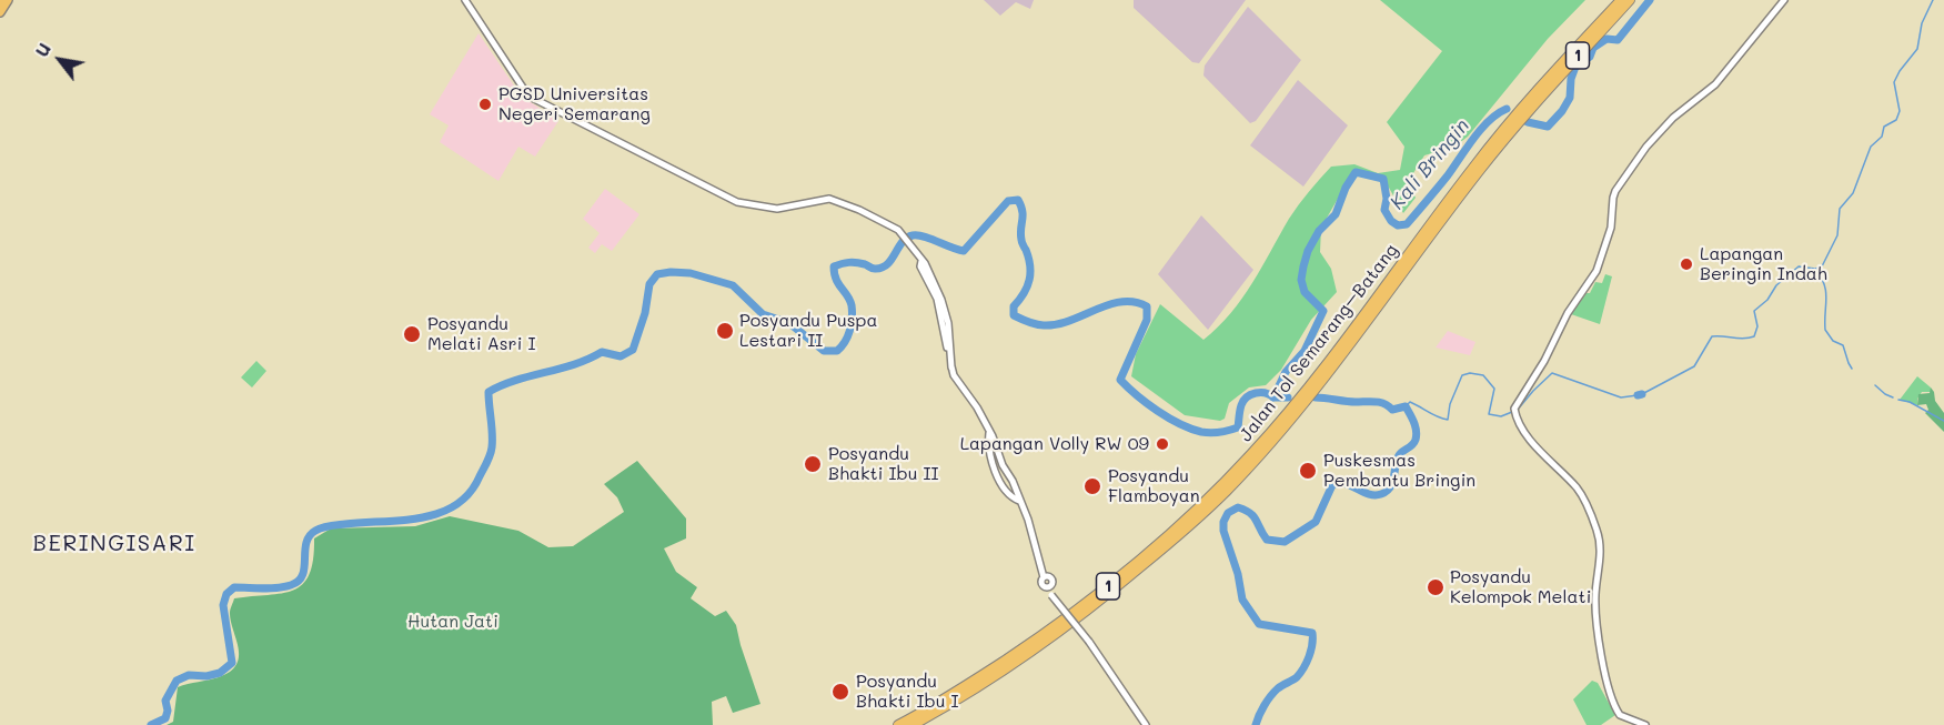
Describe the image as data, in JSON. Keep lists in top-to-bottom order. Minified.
{"streets":{"highway":["1","Jalan Tol Semarang–Batang"]},"districts":["BERINGISARI"],"water":["Kali Bringin"],"parks":["Hutan Jati"],"places":["PGSD Universitas Negeri Semarang","Lapangan Beringin Indah","Posyandu Puspa Lestari II","Posyandu Melati Asri I","Lapangan Volly RW 09","Posyandu Bhakti Ibu II","Puskesmas Pembantu Bringin","Posyandu Flamboyan","Posyandu Kelompok Melati","Posyandu Bhakti Ibu I"],"north":"top left"}
